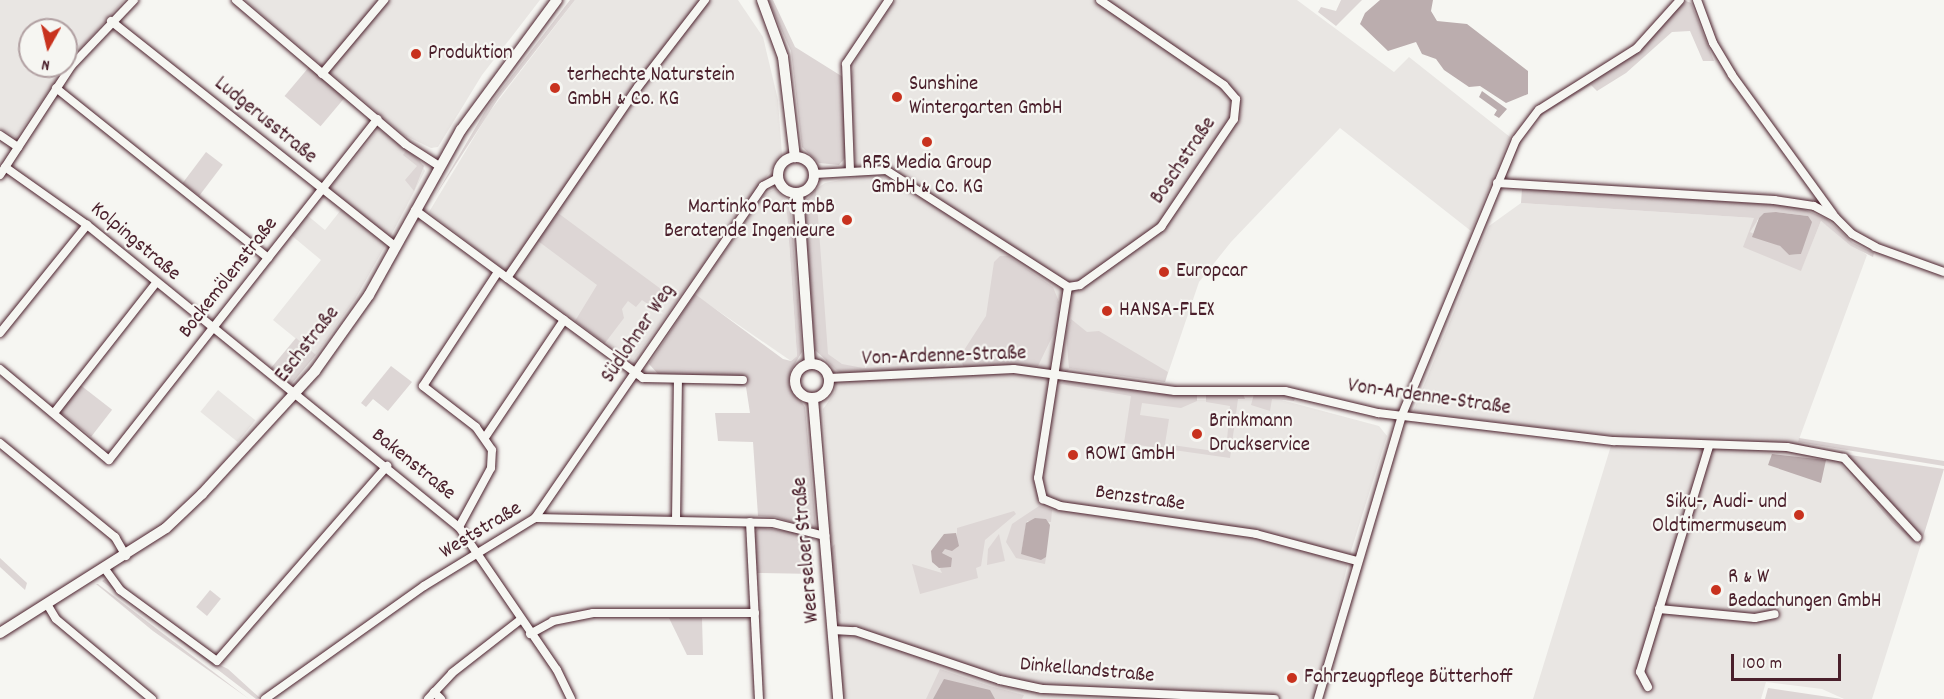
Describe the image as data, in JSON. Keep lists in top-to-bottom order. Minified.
{"streets":{"street":["Ludgerusstraße","Boschstraße","Kolpingstraße","Bockemölenstraße","Südlohner Weg","Eschstraße","Von-Ardenne-Straße","Bakenstraße","Benzstraße","Weststraße","Weerseloer Straße","Dinkellandstraße"]},"crossings":[["Ludgerusstraße","Bockemölenstraße"],["Ludgerusstraße","Eschstraße"],["Kolpingstraße","Bockemölenstraße"],["Kolpingstraße","Eschstraße"],["Kolpingstraße","Bakenstraße"],["Südlohner Weg","Weststraße"],["Eschstraße","Bakenstraße"],["Von-Ardenne-Straße","Benzstraße"],["Von-Ardenne-Straße","Weerseloer Straße"],["Bakenstraße","Weststraße"],["Weststraße","Weerseloer Straße"],["Weerseloer Straße","Dinkellandstraße"]],"places":["Produktion","terhechte Naturstein GmbH & Co. KG","Sunshine Wintergarten GmbH","RFS Media Group GmbH & Co. KG","Martinko Part mbB Beratende Ingenieure","Europcar","HANSA-FLEX","Brinkmann Druckservice","ROWI GmbH","Siku-, Audi- und Oldtimermuseum","R & W Bedachungen GmbH","Fahrzeugpflege Bütterhoff"],"scale_bar":"100 m","north":"bottom"}
